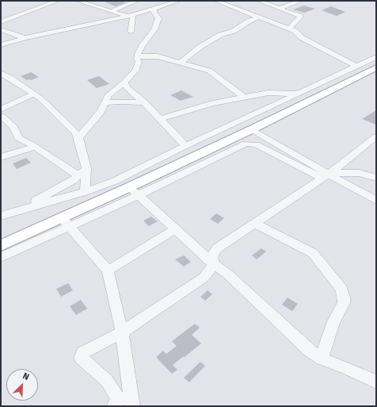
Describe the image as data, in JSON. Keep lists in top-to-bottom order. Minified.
{"north":"top right"}
